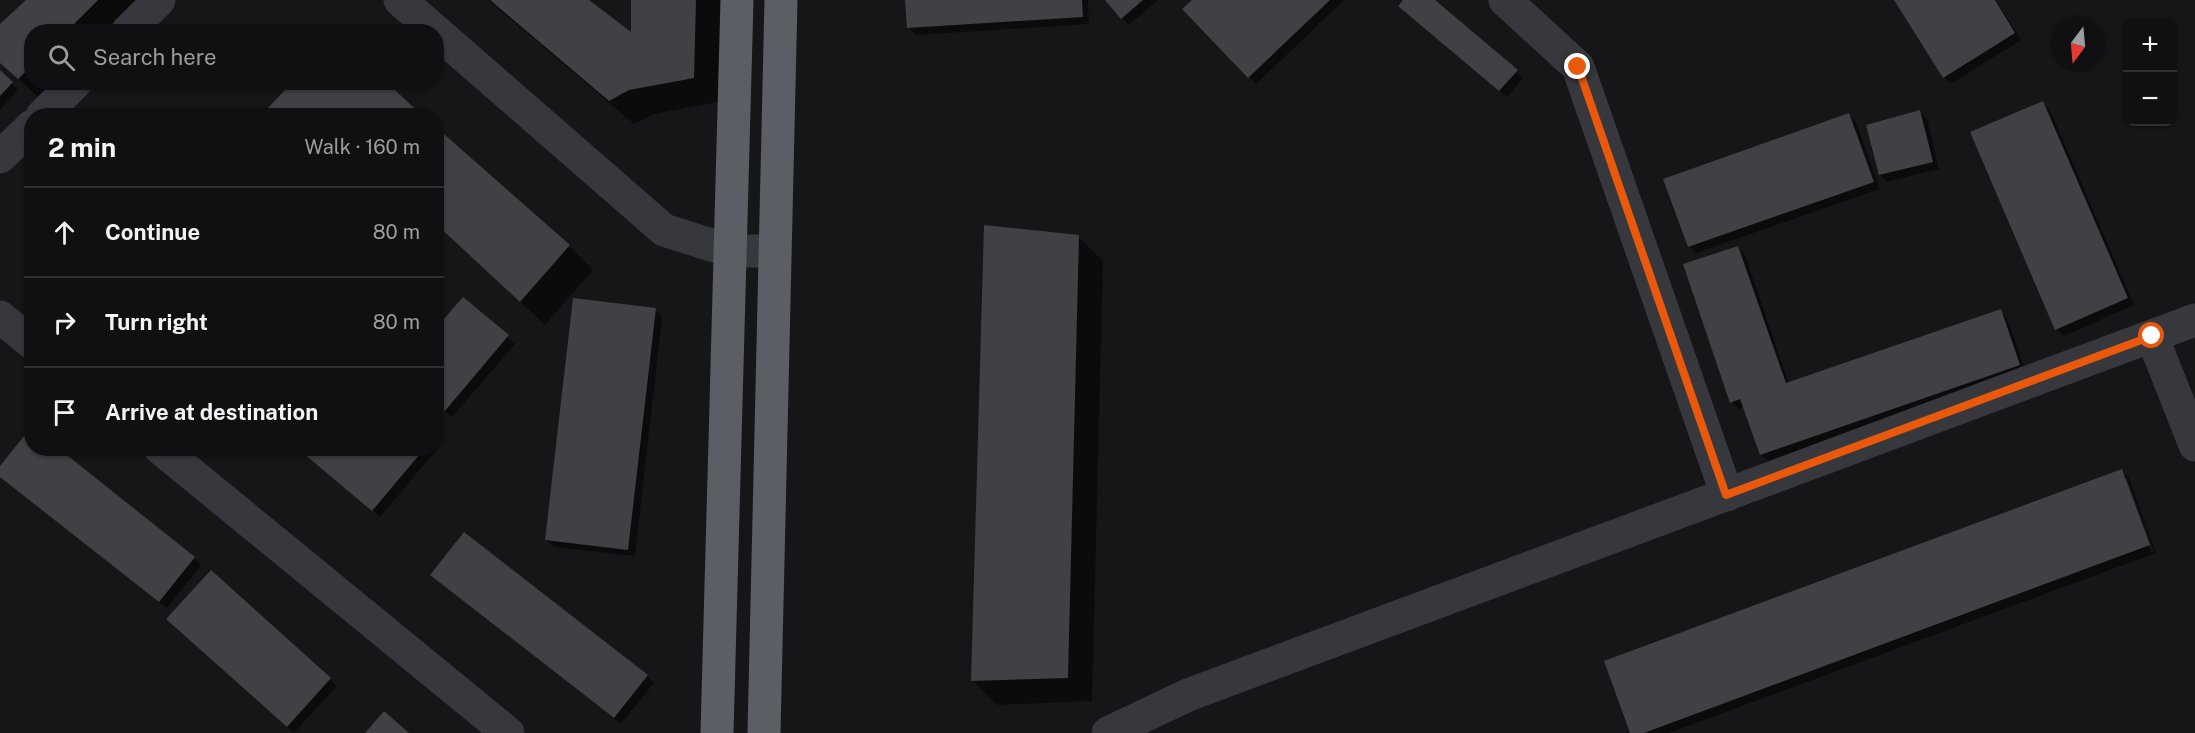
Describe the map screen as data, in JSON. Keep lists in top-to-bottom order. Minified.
{"north":"bottom","page":{"map_buttons":["+","−"],"search":"Search here","heading":["2 min","Walk · 160 m"],"list":[["Continue","80 m"],["Turn right","80 m"],"Arrive at destination"]}}
